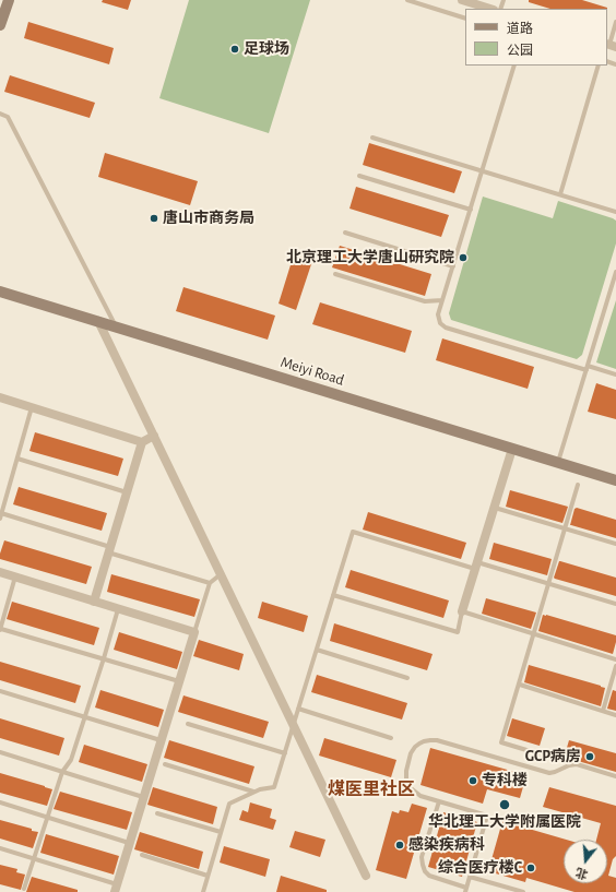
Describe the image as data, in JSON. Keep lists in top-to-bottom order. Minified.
{"streets":{"street":["Meiyi Road"]},"districts":["煤医里社区"],"places":["足球场","唐山市商务局","北京理工大学唐山研究院","GCP病房","专科楼","华北理工大学附属医院","感染疾病科","综合医疗楼C"],"legend":["道路","公园"],"north":"bottom"}
